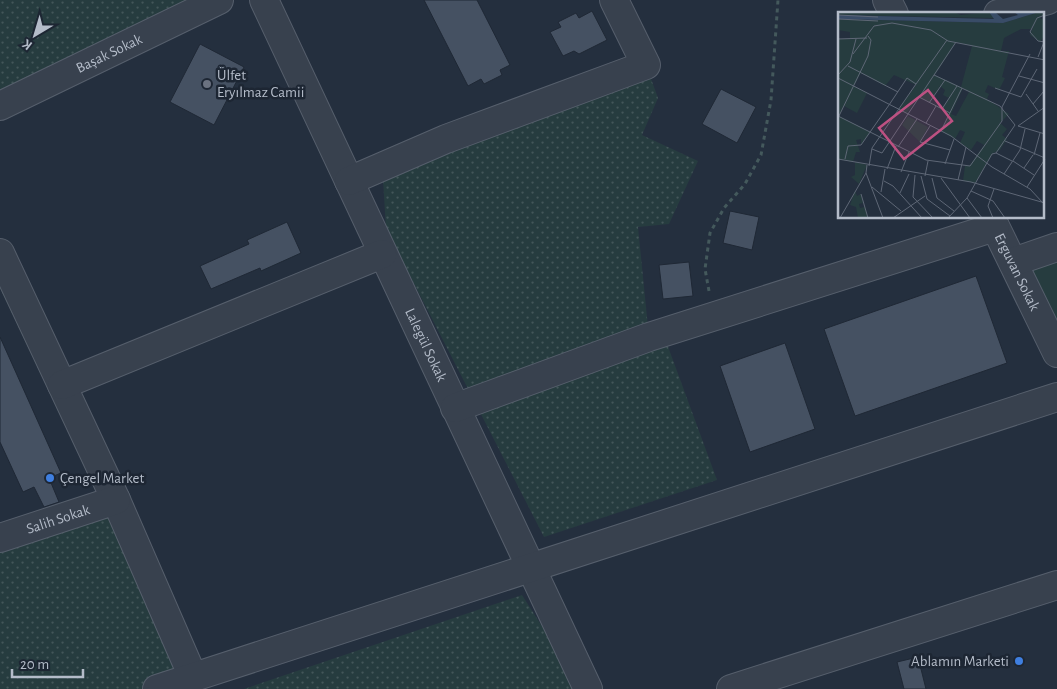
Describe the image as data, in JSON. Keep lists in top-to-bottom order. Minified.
{"streets":{"street":["Başak Sokak","Erguvan Sokak","Lalegül Sokak","Salih Sokak"]},"places":["Ülfet Eryılmaz Camii","Çengel Market","Ablamın Marketi"],"scale_bar":"20 m","north":"bottom left"}
